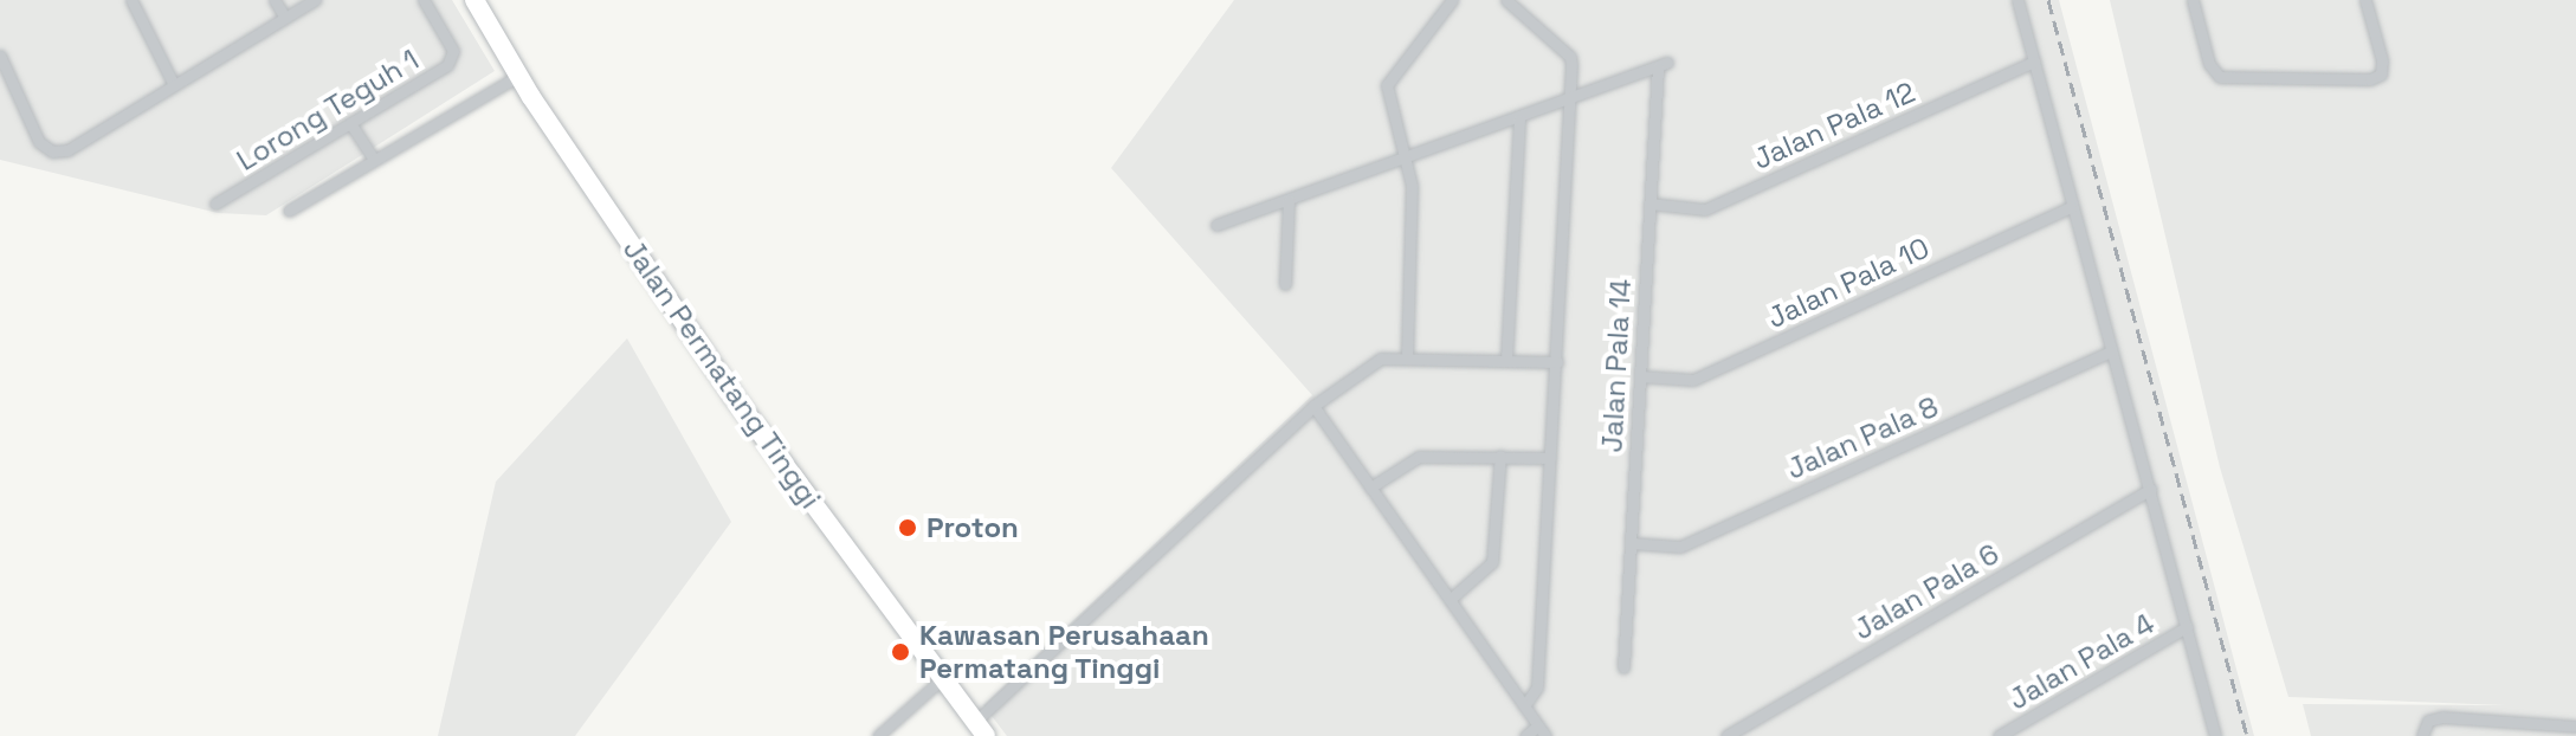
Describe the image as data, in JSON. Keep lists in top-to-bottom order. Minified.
{"streets":{"highway":["Jalan Permatang Tinggi"],"street":["Lorong Teguh 1","Jalan Pala 12","Jalan Pala 10","Jalan Pala 14","Jalan Pala 8","Jalan Pala 6","Jalan Pala 4"]},"crossings":[["Jalan Pala 12","Jalan Pala 14"],["Jalan Pala 10","Jalan Pala 14"],["Jalan Pala 14","Jalan Pala 8"]],"places":["Proton","Kawasan Perusahaan Permatang Tinggi"]}
